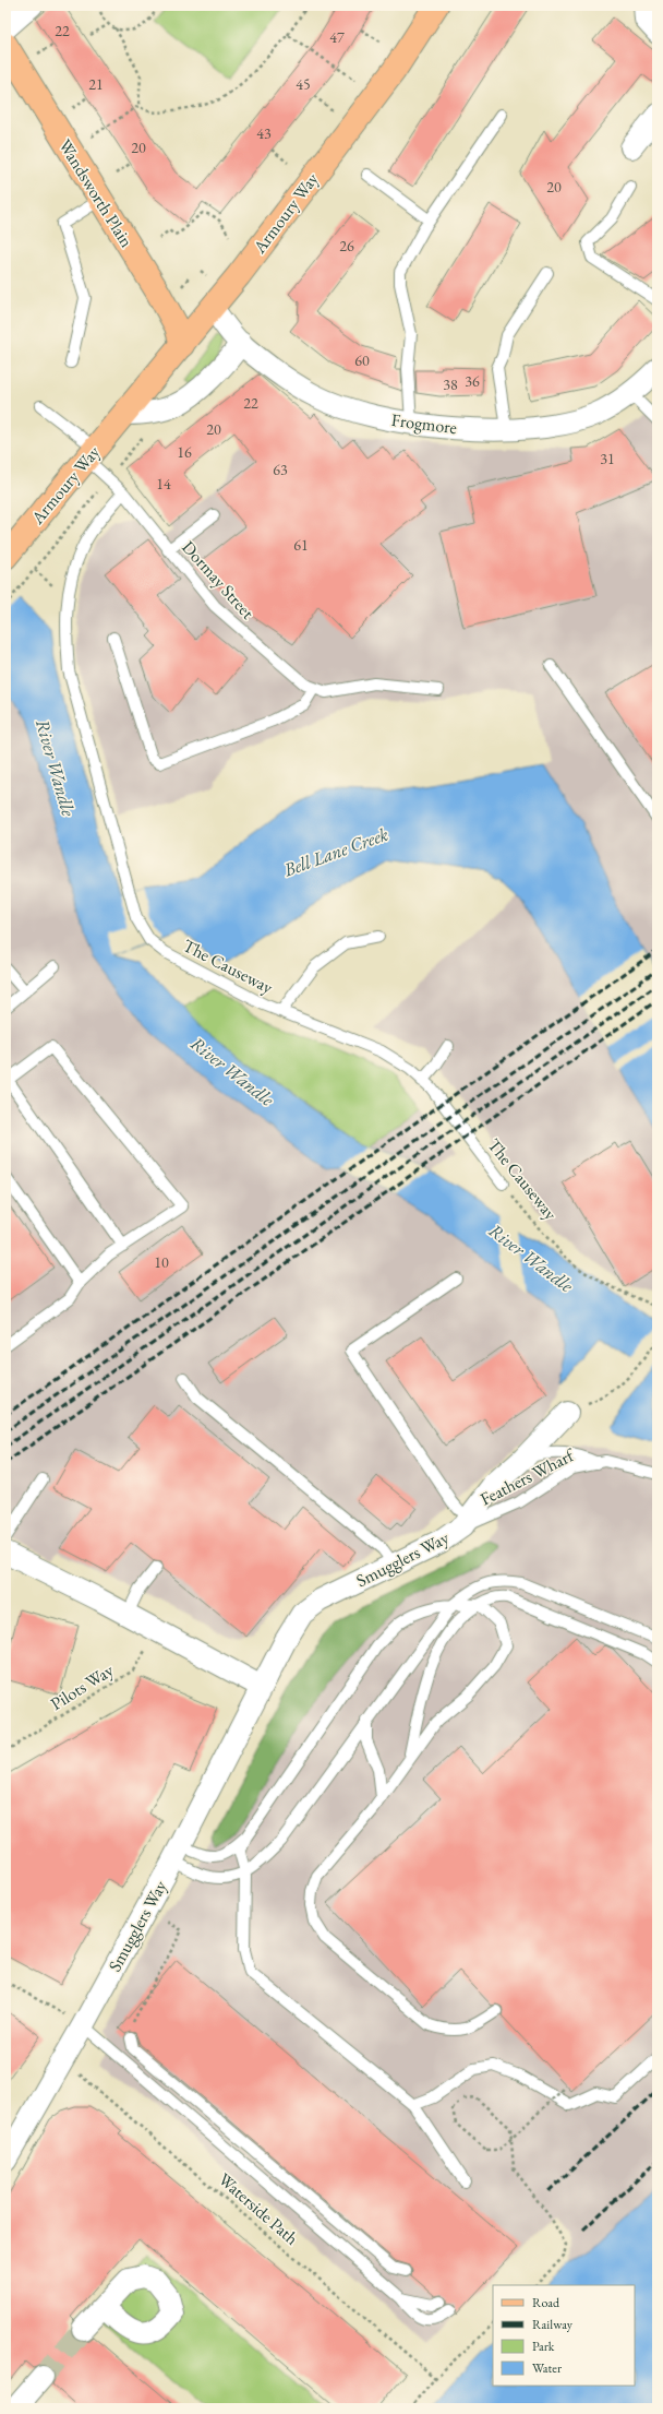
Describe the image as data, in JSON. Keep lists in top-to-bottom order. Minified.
{"streets":{"main road":["Wandsworth Plain","Armoury Way"],"street":["Frogmore","Smugglers Way"],"lane":["Dormay Street","The Causeway","Feathers Wharf"],"path":["Pilots Way","Waterside Path"]},"crossings":[["Wandsworth Plain","Armoury Way"],["Armoury Way","Frogmore"],["Armoury Way","Dormay Street"],["Dormay Street","The Causeway"],["Feathers Wharf","Smugglers Way"],["Smugglers Way","Waterside Path"]],"water":["River Wandle","Bell Lane Creek"],"house_numbers":["22","47","21","45","43","20","20","26","60","36","38","22","20","16","31","63","14","61","10"],"legend":["Road","Railway","Park","Water"]}
